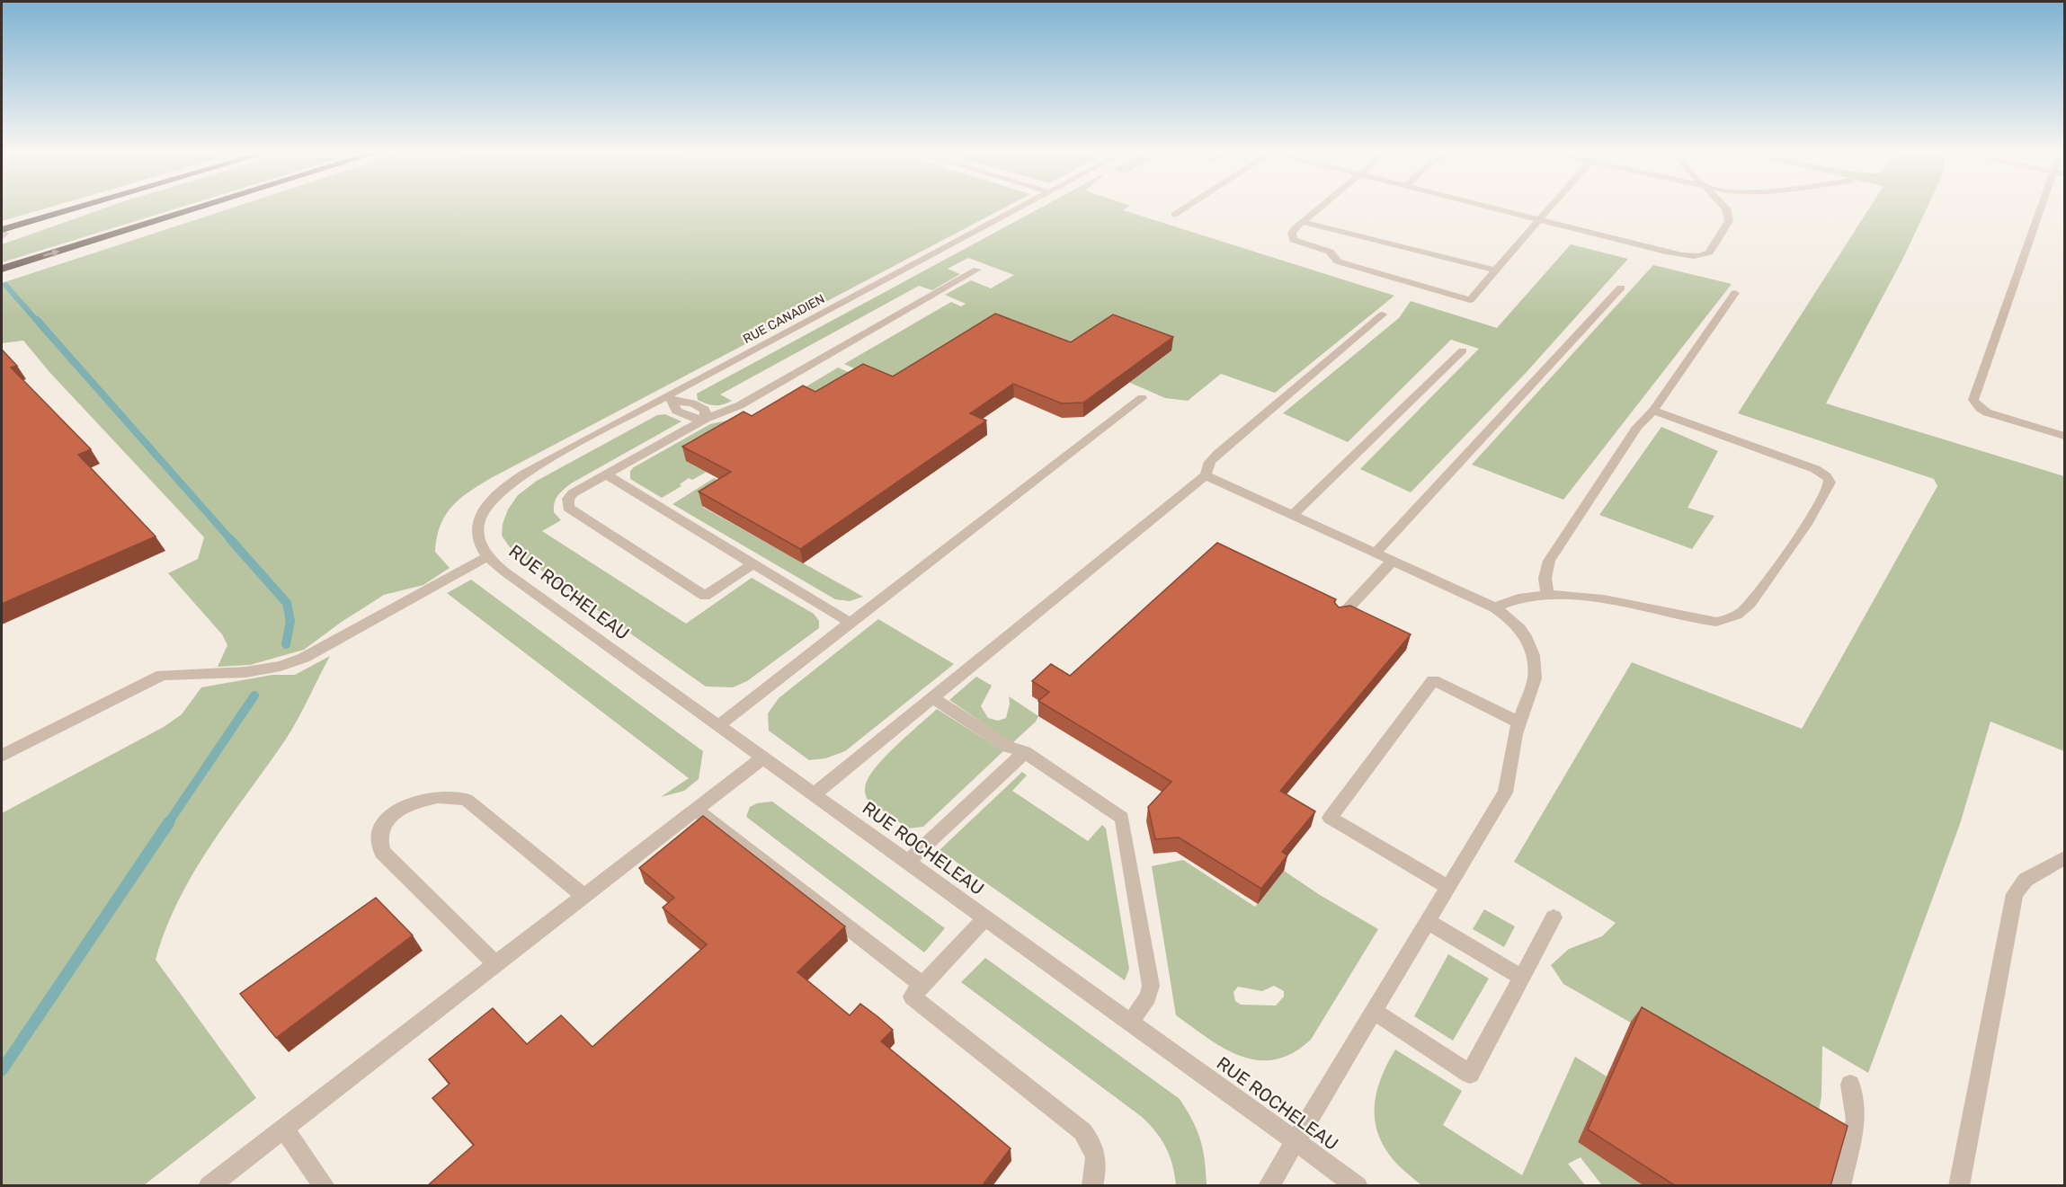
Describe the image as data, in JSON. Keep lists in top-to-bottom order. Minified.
{"streets":{"street":["RUE CANADIEN","RUE ROCHELEAU"]},"crossings":[["RUE CANADIEN","RUE ROCHELEAU"]]}
